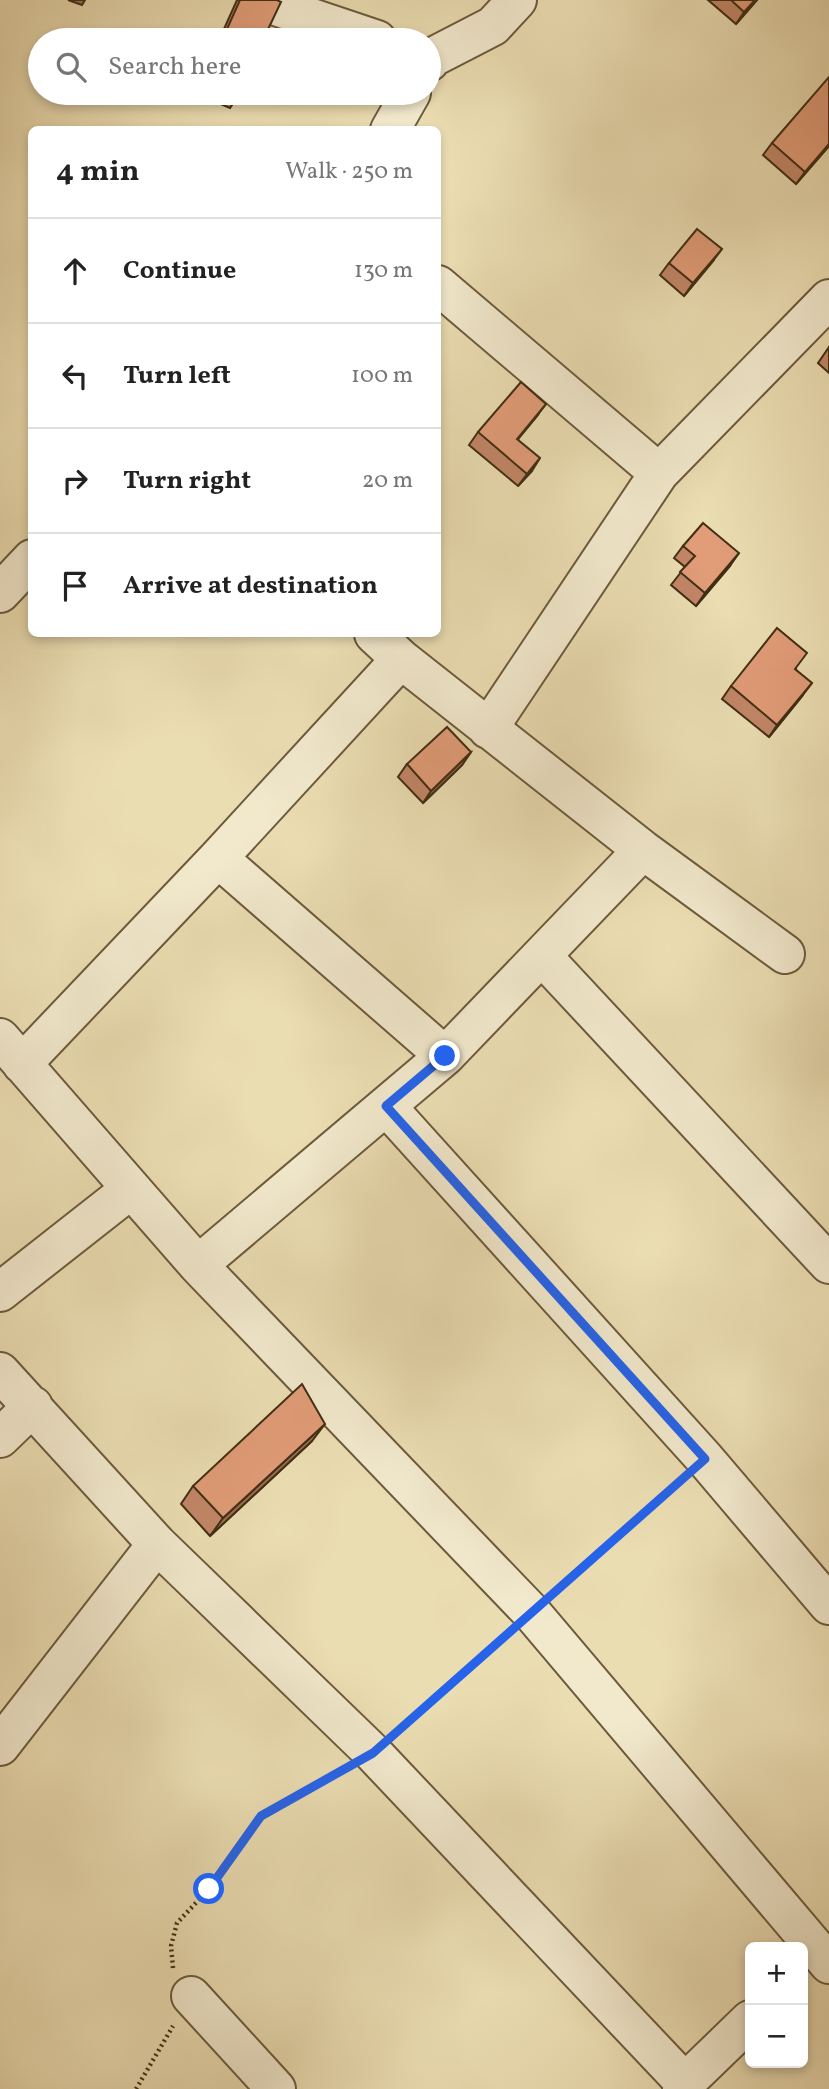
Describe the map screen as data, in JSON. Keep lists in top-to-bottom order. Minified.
{"page":{"search":"Search here","heading":["4 min","Walk · 250 m"],"list":[["Continue","130 m"],["Turn left","100 m"],["Turn right","20 m"],"Arrive at destination"],"map_buttons":["+","−"]}}
